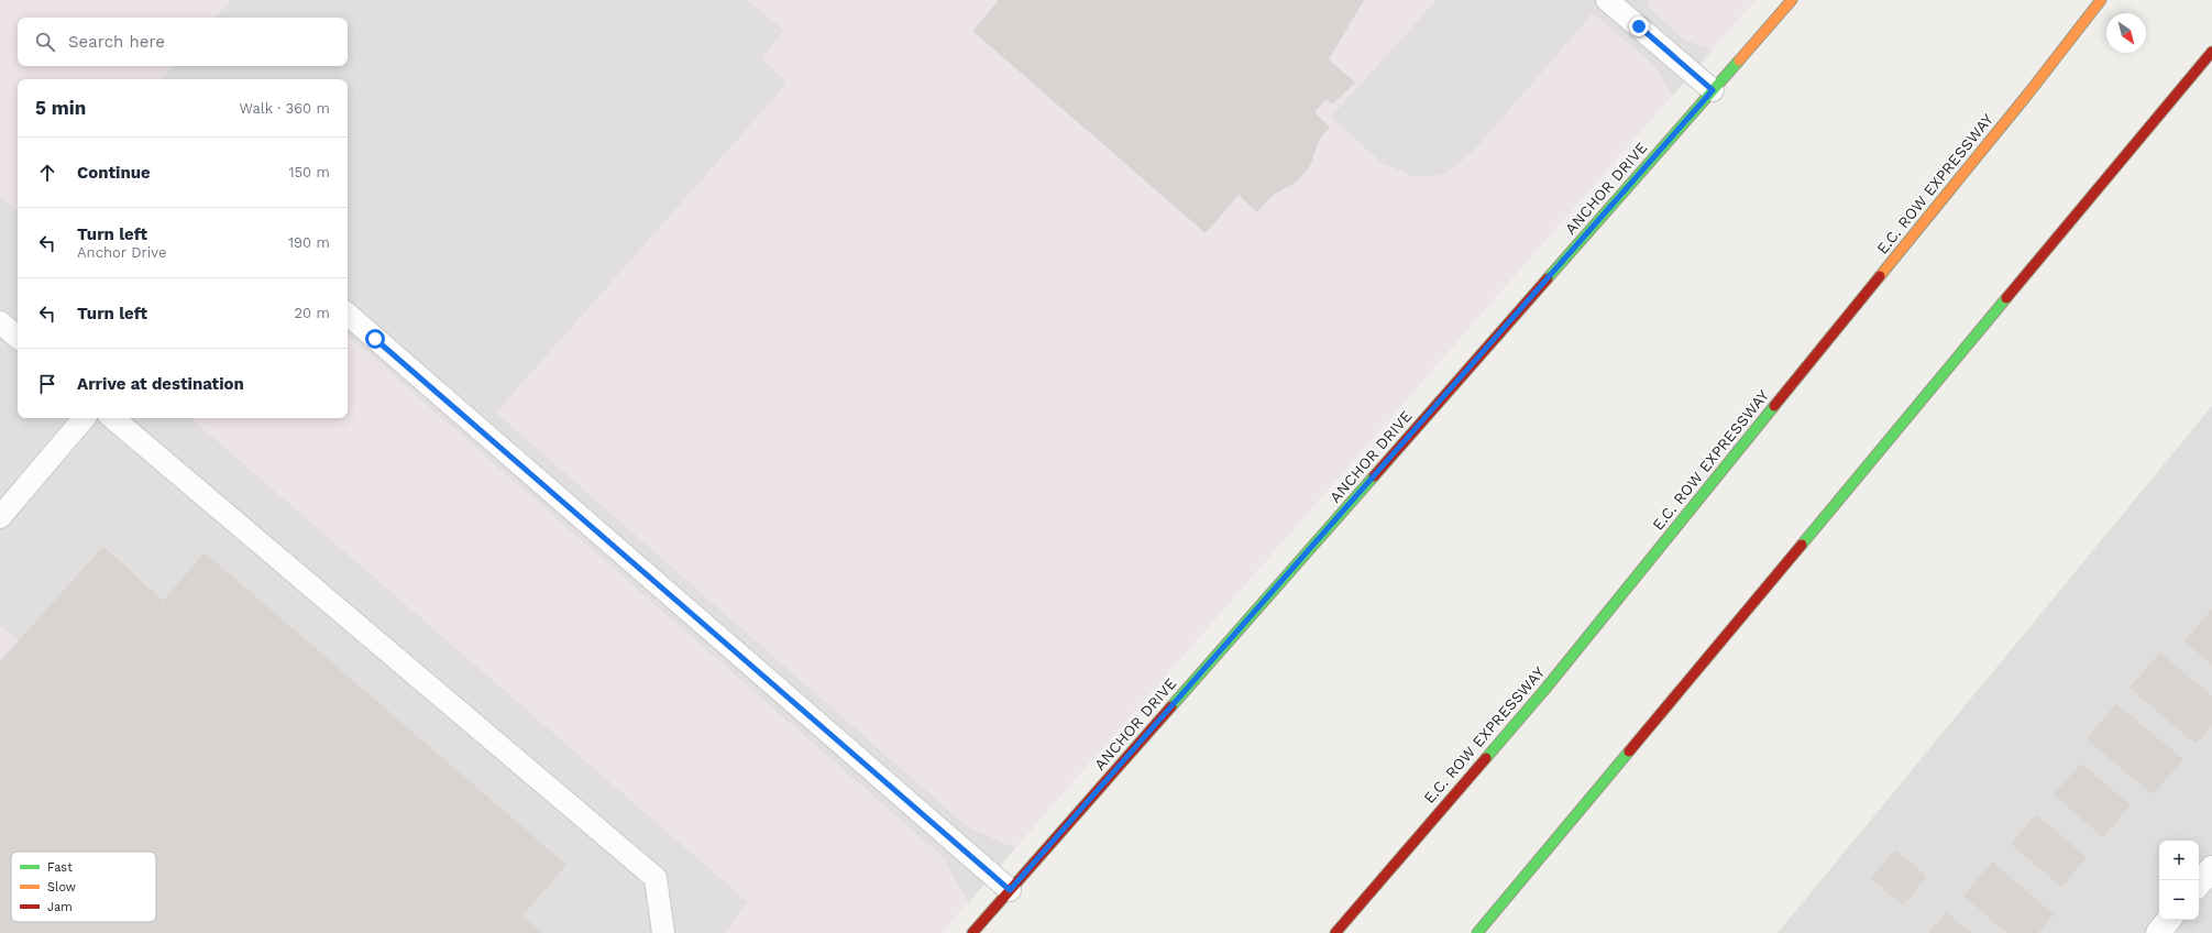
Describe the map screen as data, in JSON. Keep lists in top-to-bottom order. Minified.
{"streets":{"main road":["E.C. ROW EXPRESSWAY","ANCHOR DRIVE"]},"legend":["Fast","Slow","Jam"],"north":"bottom right","page":{"search":"Search here","heading":["5 min","Walk · 360 m"],"list":[["Continue","150 m"],["Turn left","Anchor Drive","190 m"],["Turn left","20 m"],"Arrive at destination"],"map_buttons":["+","−"]}}
